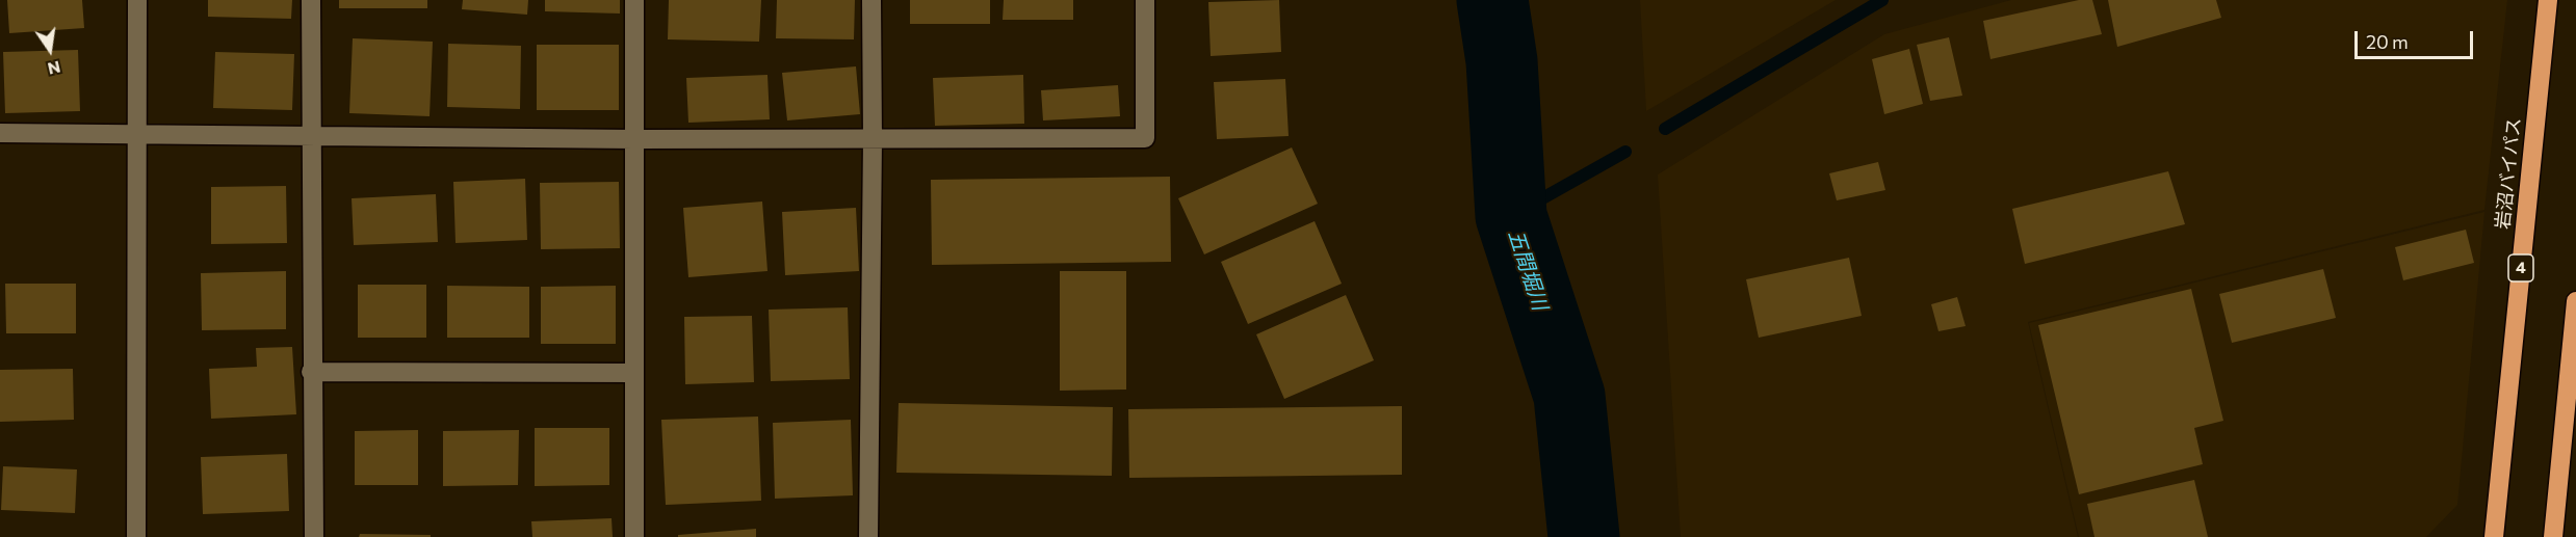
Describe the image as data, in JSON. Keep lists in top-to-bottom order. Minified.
{"streets":{"highway":["岩沼バイパス","4"]},"water":["五間堀川"],"scale_bar":"20 m","north":"bottom"}
